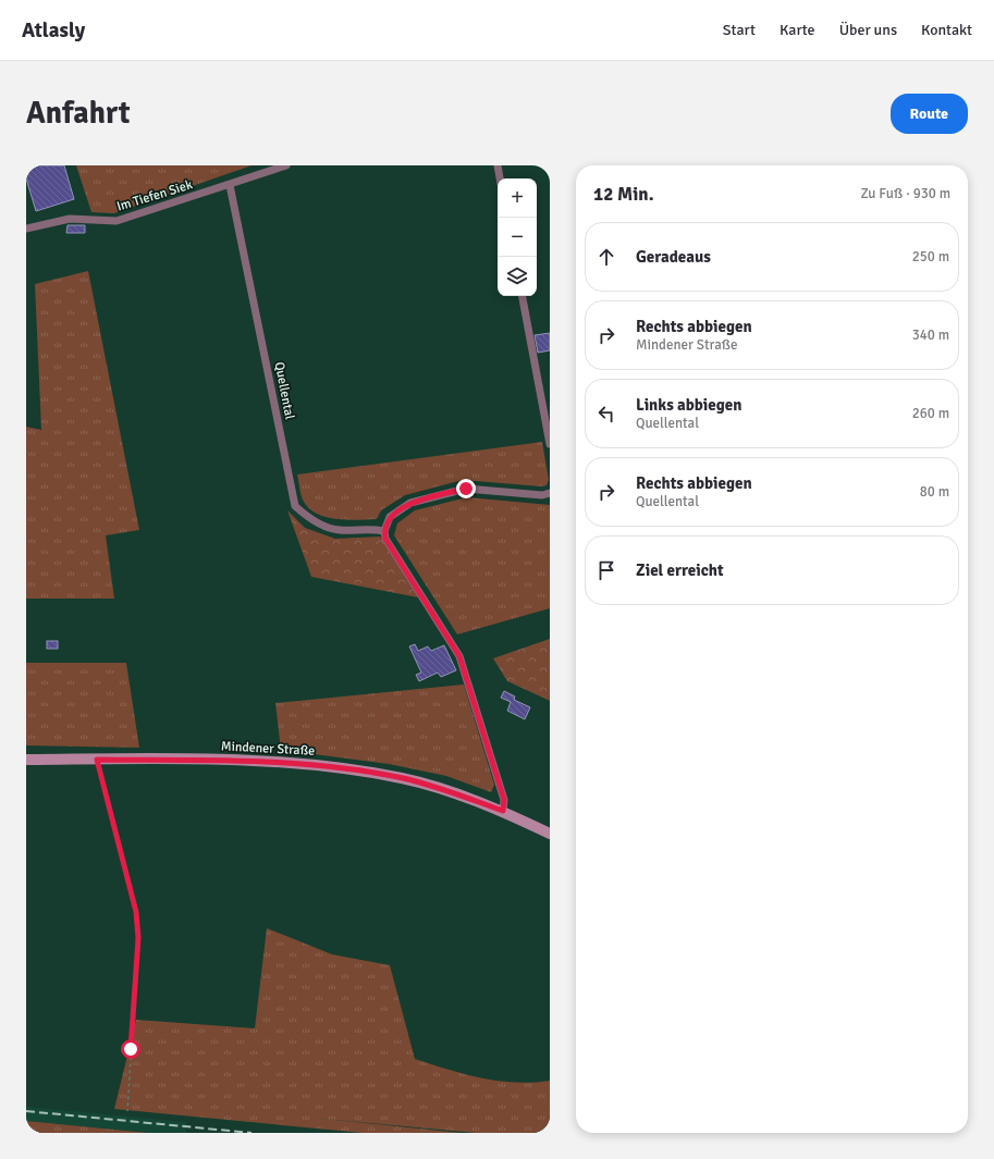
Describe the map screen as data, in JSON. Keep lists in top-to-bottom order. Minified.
{"streets":{"main road":["Mindener Straße"],"street":["Im Tiefen Siek","Quellental"]},"crossings":[["Im Tiefen Siek","Quellental"]],"page":{"header":"Atlasly","nav":["Start","Karte","Über uns","Kontakt"],"buttons":"Route","title":"Anfahrt","heading":["12 Min.","Zu Fuß · 930 m"],"map_buttons":["+","−"],"list":[["Geradeaus","250 m"],["Rechts abbiegen","Mindener Straße","340 m"],["Links abbiegen","Quellental","260 m"],["Rechts abbiegen","Quellental","80 m"],"Ziel erreicht"]}}
